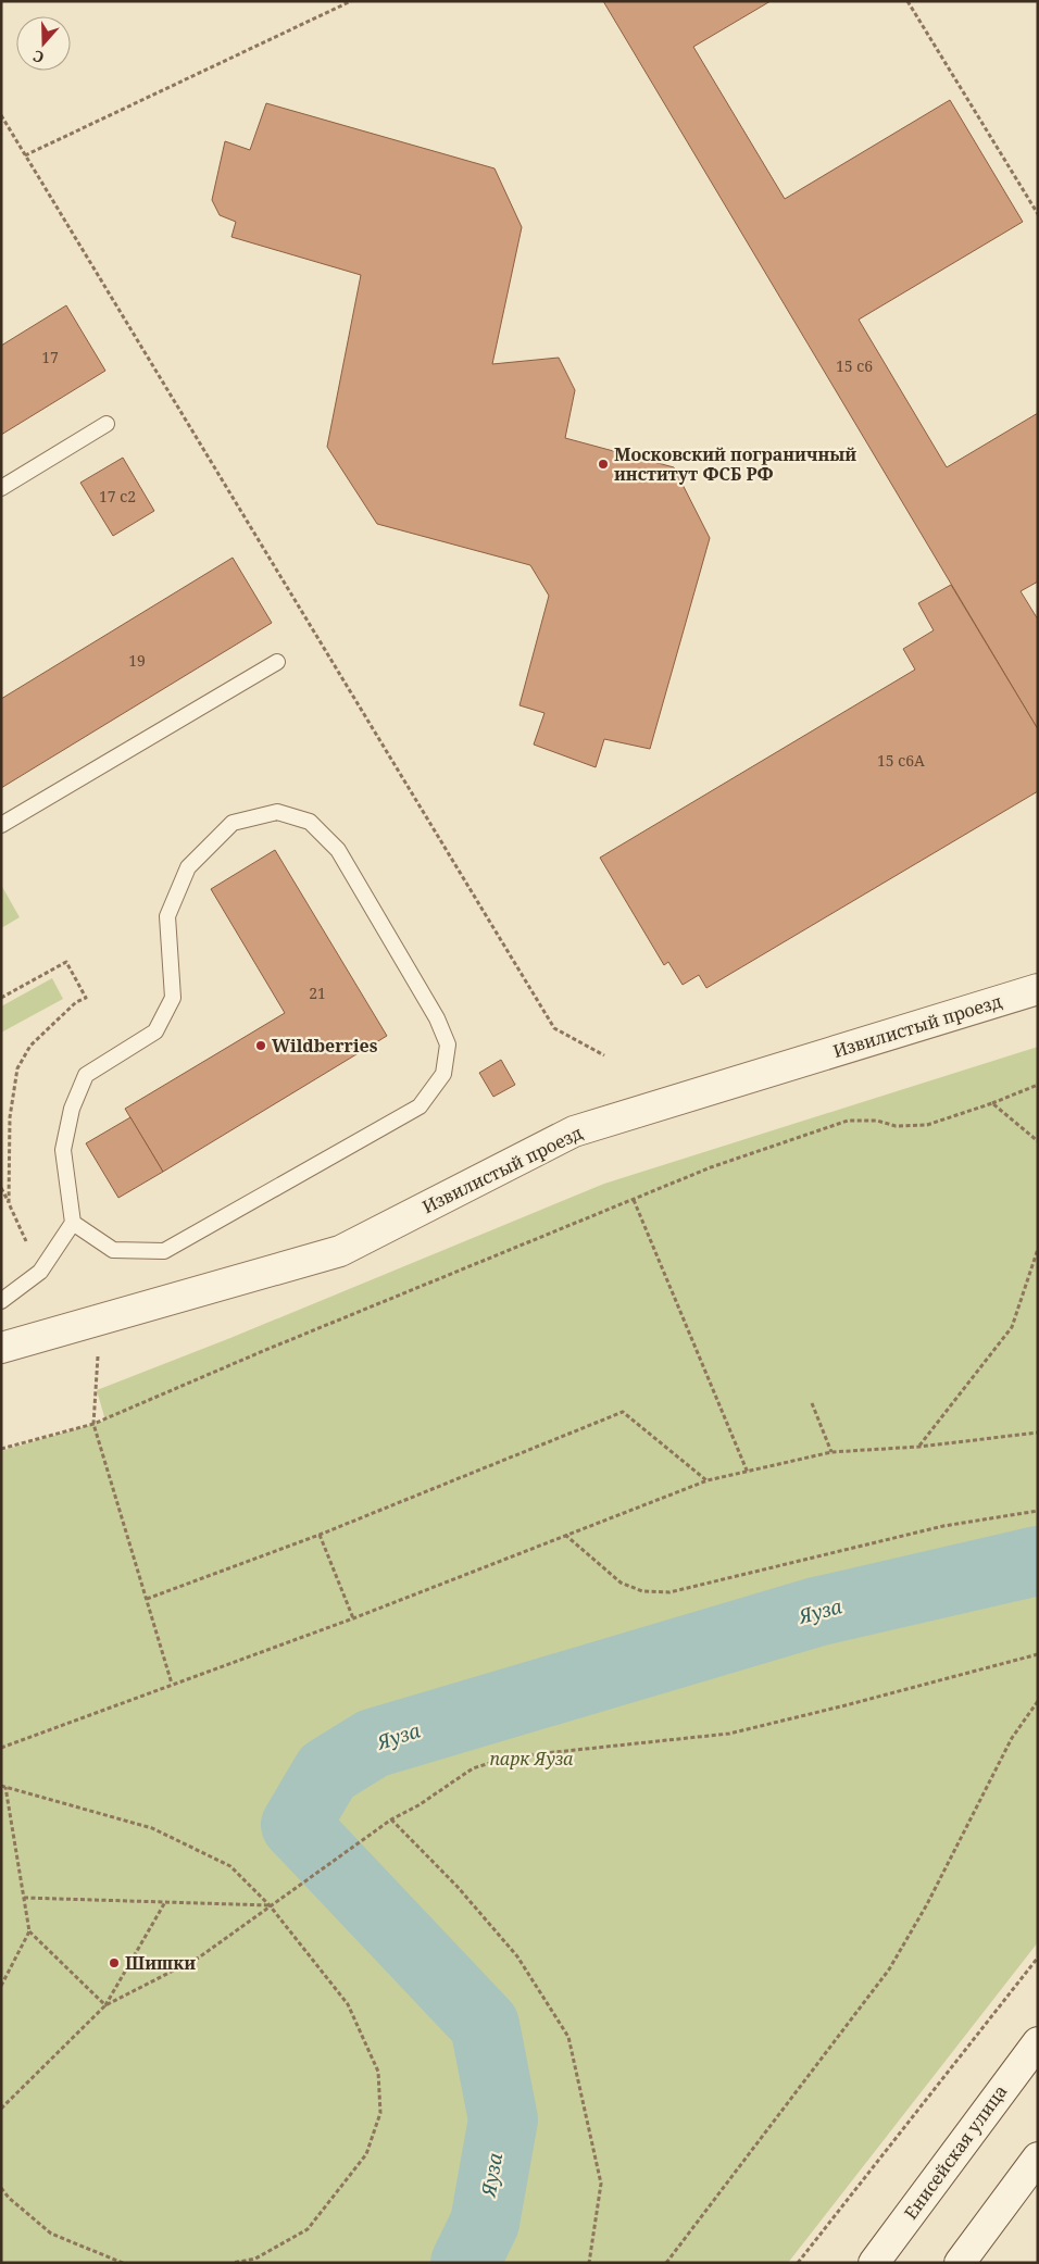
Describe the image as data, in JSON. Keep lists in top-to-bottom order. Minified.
{"streets":{"street":["Извилистый проезд","Енисейская улица"]},"water":["Яуза"],"parks":["парк Яуза"],"places":["Московский пограничный институт ФСБ РФ","Wildberries","Шишки"],"house_numbers":["17","15 с6","17 с2","19","15 с6А","21"],"north":"bottom"}
